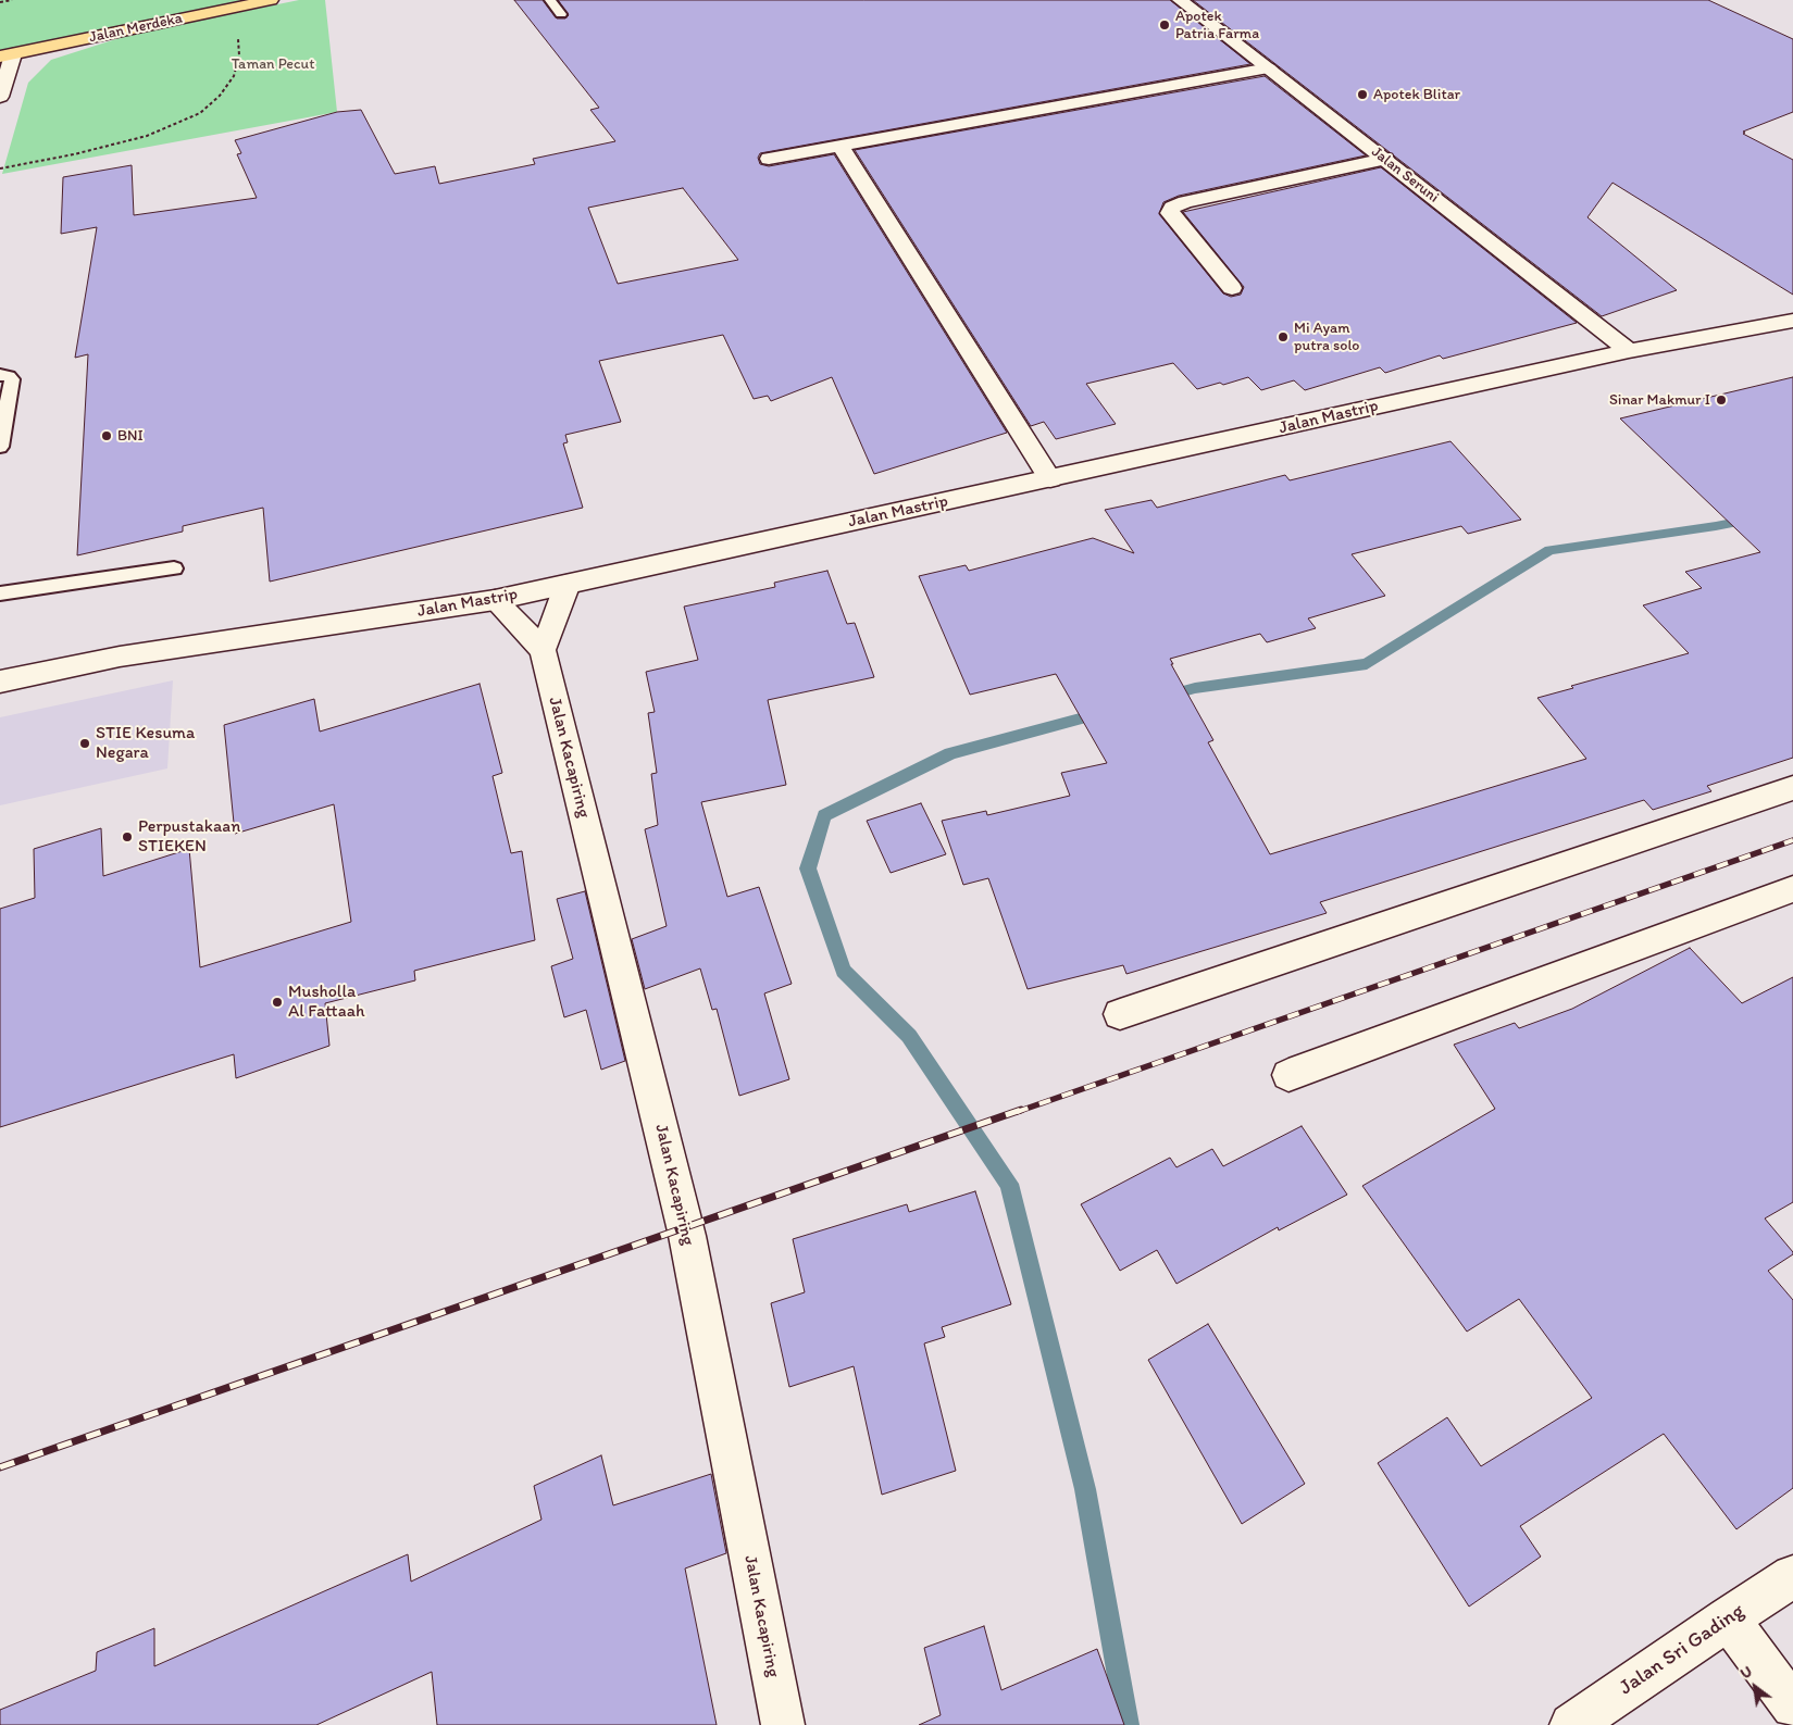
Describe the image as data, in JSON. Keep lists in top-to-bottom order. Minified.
{"streets":{"main road":["Jalan Merdeka"],"street":["Jalan Seruni","Jalan Mastrip","Jalan Kacapiring","Jalan Sri Gading"]},"crossings":[["Jalan Seruni","Jalan Mastrip"],["Jalan Mastrip","Jalan Kacapiring"]],"parks":["Taman Pecut"],"places":["Apotek Patria Farma","Apotek Blitar","Mi Ayam putra solo","Sinar Makmur I","BNI","STIE Kesuma Negara","Perpustakaan STIEKEN","Musholla Al Fattaah"],"north":"top left"}
